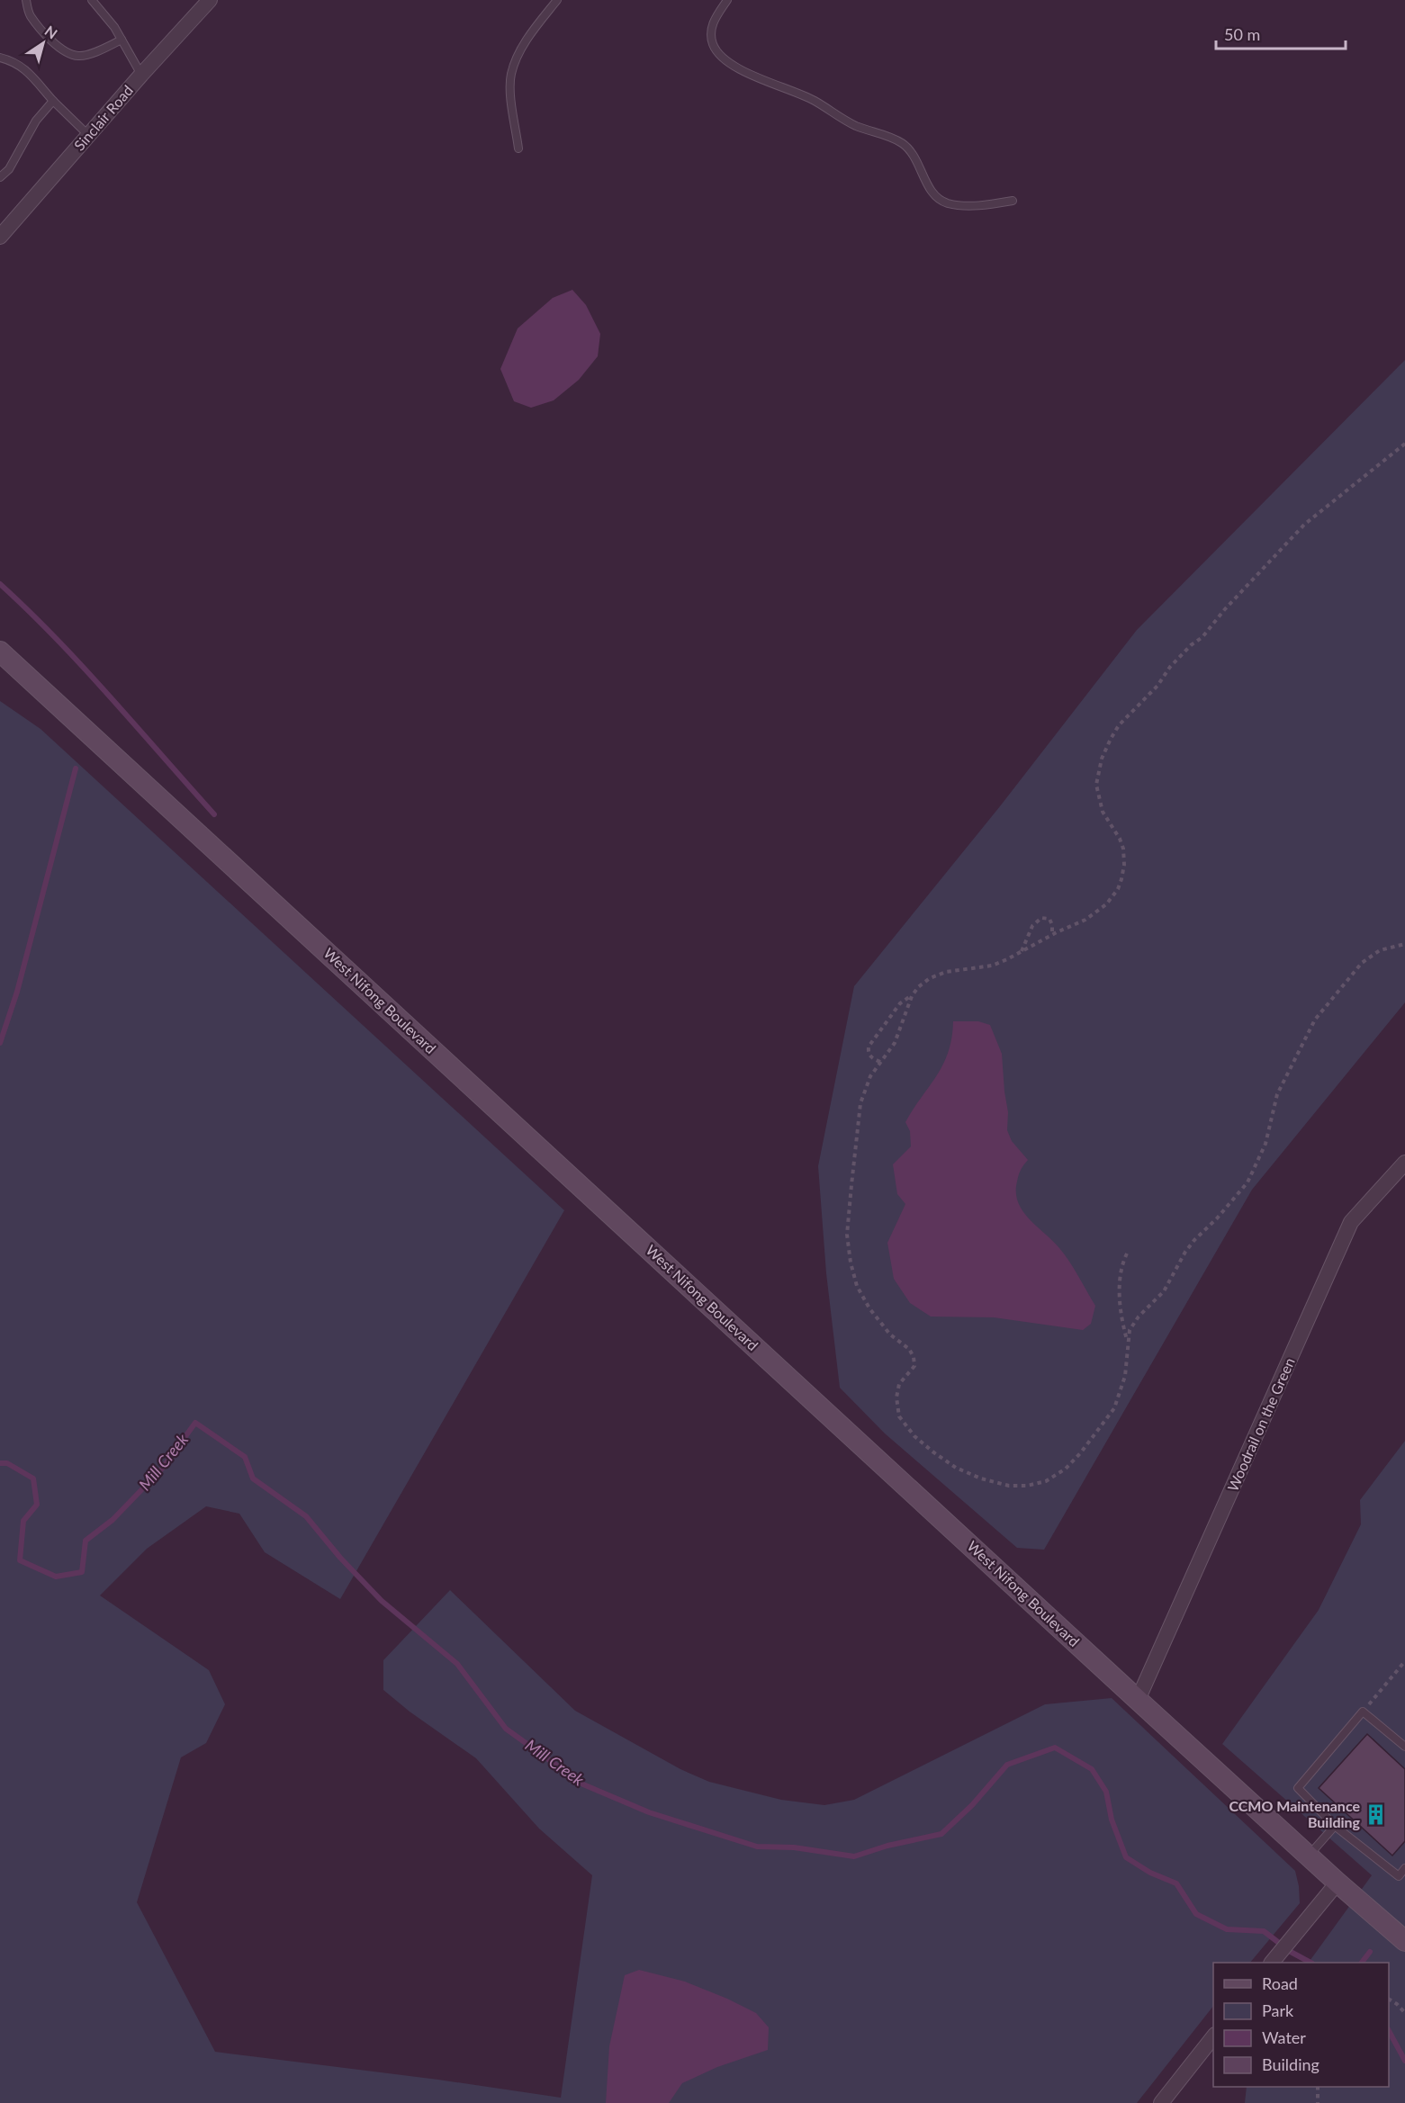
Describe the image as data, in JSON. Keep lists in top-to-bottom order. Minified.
{"streets":{"main road":["West Nifong Boulevard"],"street":["Sinclair Road","Woodrail on the Green"]},"crossings":[["West Nifong Boulevard","Woodrail on the Green"]],"water":["Mill Creek"],"places":{"building":["CCMO Maintenance Building"]},"legend":["Road","Park","Water","Building"],"scale_bar":"50 m","north":"top right"}
